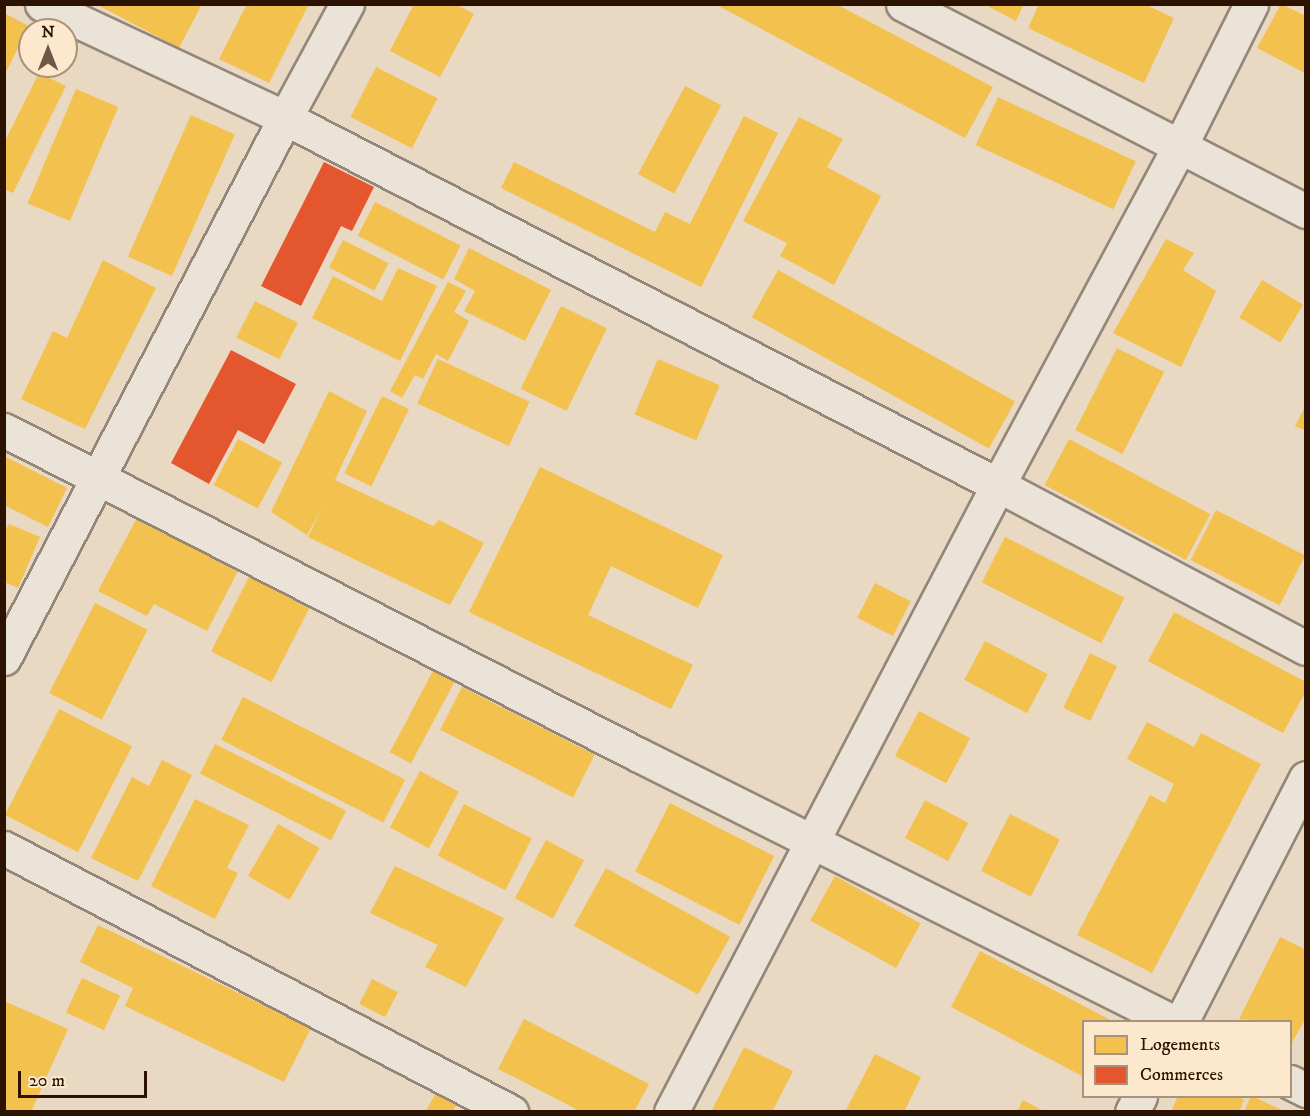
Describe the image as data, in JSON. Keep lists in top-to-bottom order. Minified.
{"legend":["Logements","Commerces"],"scale_bar":"20 m","north":"top"}
